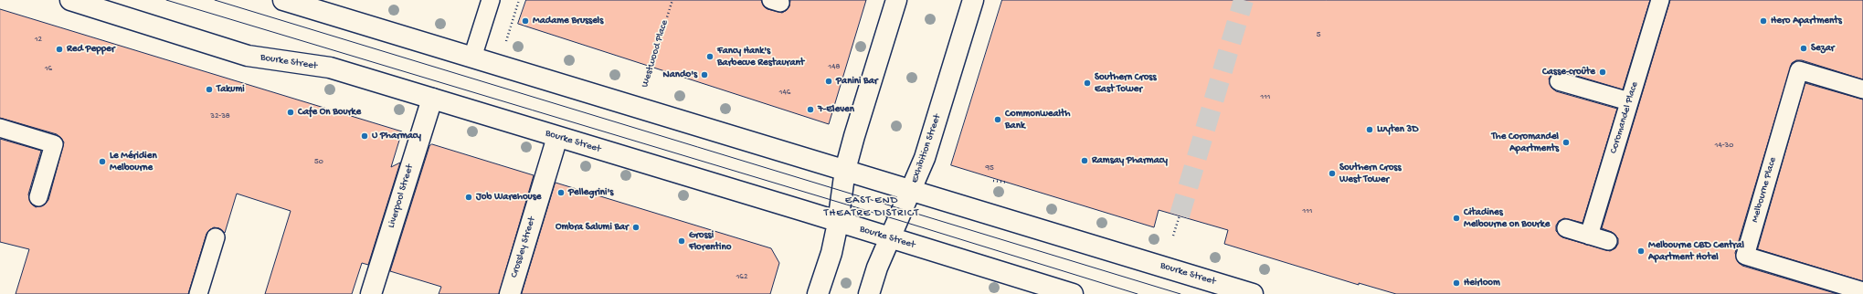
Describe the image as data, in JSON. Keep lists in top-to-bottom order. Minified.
{"streets":{"street":["Bourke Street","Exhibition Street","Liverpool Street","Crossley Street"],"lane":["Coromandel Place","Melbourne Place"],"path":["Westwood Place"]},"crossings":[["Westwood Place","Bourke Street"],["Bourke Street","Exhibition Street"],["Bourke Street","Liverpool Street"],["Bourke Street","Crossley Street"]],"districts":["EAST END THEATRE DISTRICT"],"places":["Madame Brussels","Hero Apartments","Sezar","Red Pepper","Fancy Hank's Barbecue Restaurant","Casse-croûte","Nando's","Panini Bar","Southern Cross East Tower","Takumi","7-Eleven","Cafe On Bourke","Commonwealth Bank","Luyten 3D","U Pharmacy","The Coromandel Apartments","Ramsay Pharmacy","Le Méridien Melbourne","Southern Cross West Tower","Pellegrini's","Job Warehouse","Citadines Melbourne on Bourke","Ombra Salumi Bar","Grossi Florentino","Melbourne CBD Central Apartment Hotel","Heirloom"],"house_numbers":["5","12","148","16","146","111","32-38","14-30","50","95","111","162"]}
